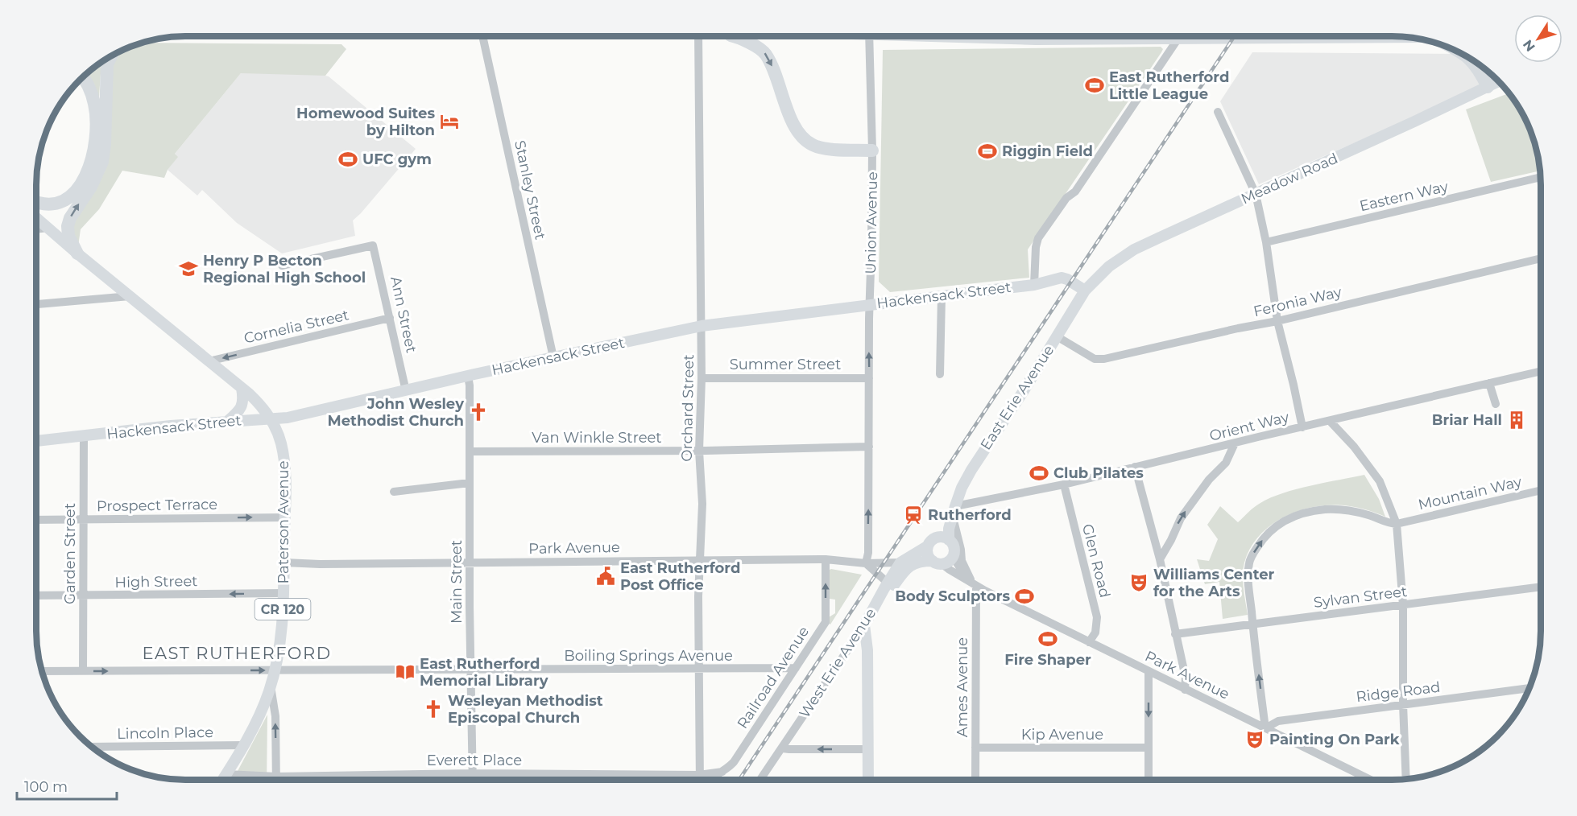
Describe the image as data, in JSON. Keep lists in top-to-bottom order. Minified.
{"streets":{"main road":["Meadow Road","Hackensack Street","East Erie Avenue","Paterson Avenue","CR 120","West Erie Avenue"],"street":["Stanley Street","Eastern Way","Union Avenue","Feronia Way","Ann Street","Cornelia Street","Summer Street","Orchard Street","Orient Way","Van Winkle Street","Mountain Way","Prospect Terrace","Park Avenue","Garden Street","Glen Road","High Street","Main Street","Sylvan Street","Boiling Springs Avenue","Railroad Avenue","Ames Avenue","Ridge Road","Lincoln Place","Kip Avenue","Everett Place"]},"crossings":[["Meadow Road","Hackensack Street"],["Meadow Road","East Erie Avenue"],["Stanley Street","Hackensack Street"],["Union Avenue","Hackensack Street"],["Union Avenue","Summer Street"],["Union Avenue","Van Winkle Street"],["Union Avenue","Park Avenue"],["Hackensack Street","Ann Street"],["Hackensack Street","East Erie Avenue"],["Hackensack Street","Orchard Street"],["Hackensack Street","Paterson Avenue"],["Hackensack Street","Garden Street"],["Hackensack Street","Main Street"],["Feronia Way","East Erie Avenue"],["Ann Street","Cornelia Street"],["Cornelia Street","Paterson Avenue"],["Summer Street","Orchard Street"],["East Erie Avenue","Orient Way"],["East Erie Avenue","Park Avenue"],["East Erie Avenue","West Erie Avenue"],["Orchard Street","Van Winkle Street"],["Orchard Street","Park Avenue"],["Orchard Street","Boiling Springs Avenue"],["Orchard Street","Everett Place"],["Orient Way","Glen Road"],["Van Winkle Street","Main Street"],["Prospect Terrace","Paterson Avenue"],["Prospect Terrace","Garden Street"],["Paterson Avenue","Park Avenue"],["Paterson Avenue","High Street"],["Paterson Avenue","Boiling Springs Avenue"],["Paterson Avenue","Lincoln Place"],["Paterson Avenue","Everett Place"],["Park Avenue","Glen Road"],["Park Avenue","Main Street"],["Park Avenue","West Erie Avenue"],["Park Avenue","Railroad Avenue"],["Park Avenue","Ames Avenue"],["Park Avenue","Ridge Road"],["Garden Street","High Street"],["Garden Street","Boiling Springs Avenue"],["Main Street","Boiling Springs Avenue"],["Main Street","Everett Place"],["Boiling Springs Avenue","Railroad Avenue"],["Railroad Avenue","Everett Place"],["Ames Avenue","Kip Avenue"]],"one_way":["Cornelia Street","Prospect Terrace","High Street","Railroad Avenue"],"districts":["EAST RUTHERFORD"],"places":{"sports":["East Rutherford Little League","Riggin Field","UFC gym","Club Pilates","Body Sculptors","Fire Shaper"],"hotel":["Homewood Suites by Hilton"],"school or university":["Henry P Becton Regional High School"],"church":["John Wesley Methodist Church","Wesleyan Methodist Episcopal Church"],"building":["Briar Hall"],"station":["Rutherford"],"public building":["East Rutherford Post Office"],"theatre":["Williams Center for the Arts","Painting On Park"],"library":["East Rutherford Memorial Library"]},"scale_bar":"100 m","north":"bottom left"}
